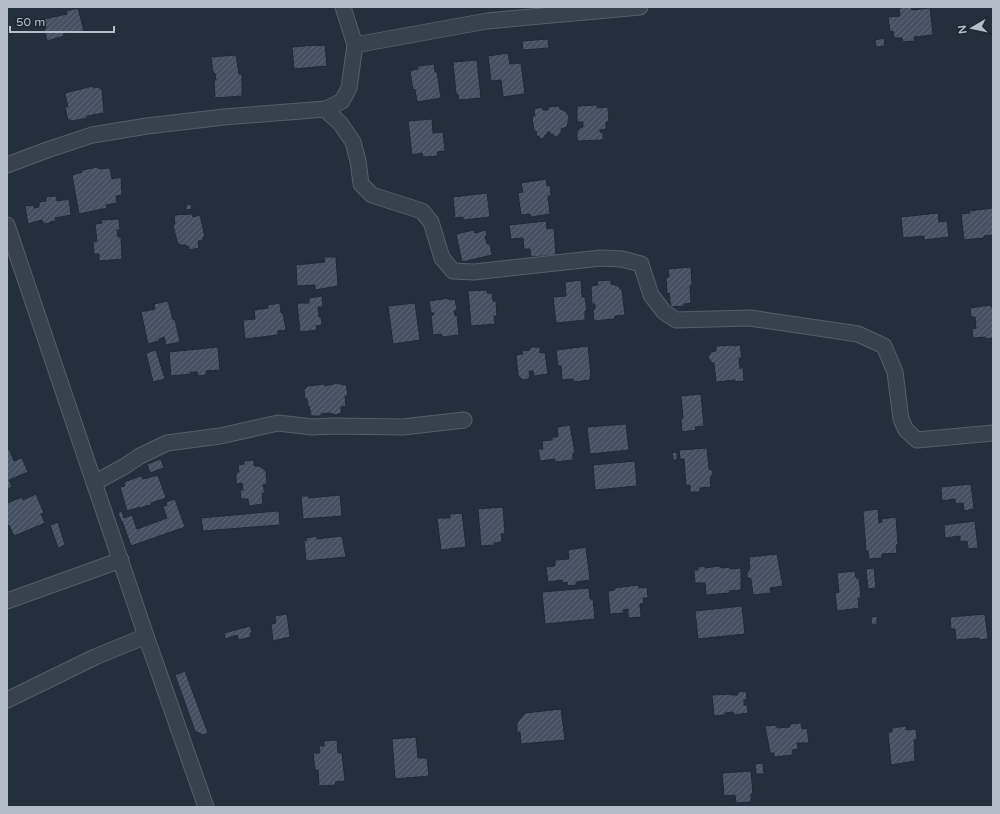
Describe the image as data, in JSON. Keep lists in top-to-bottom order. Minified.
{"scale_bar":"50 m","north":"left"}
